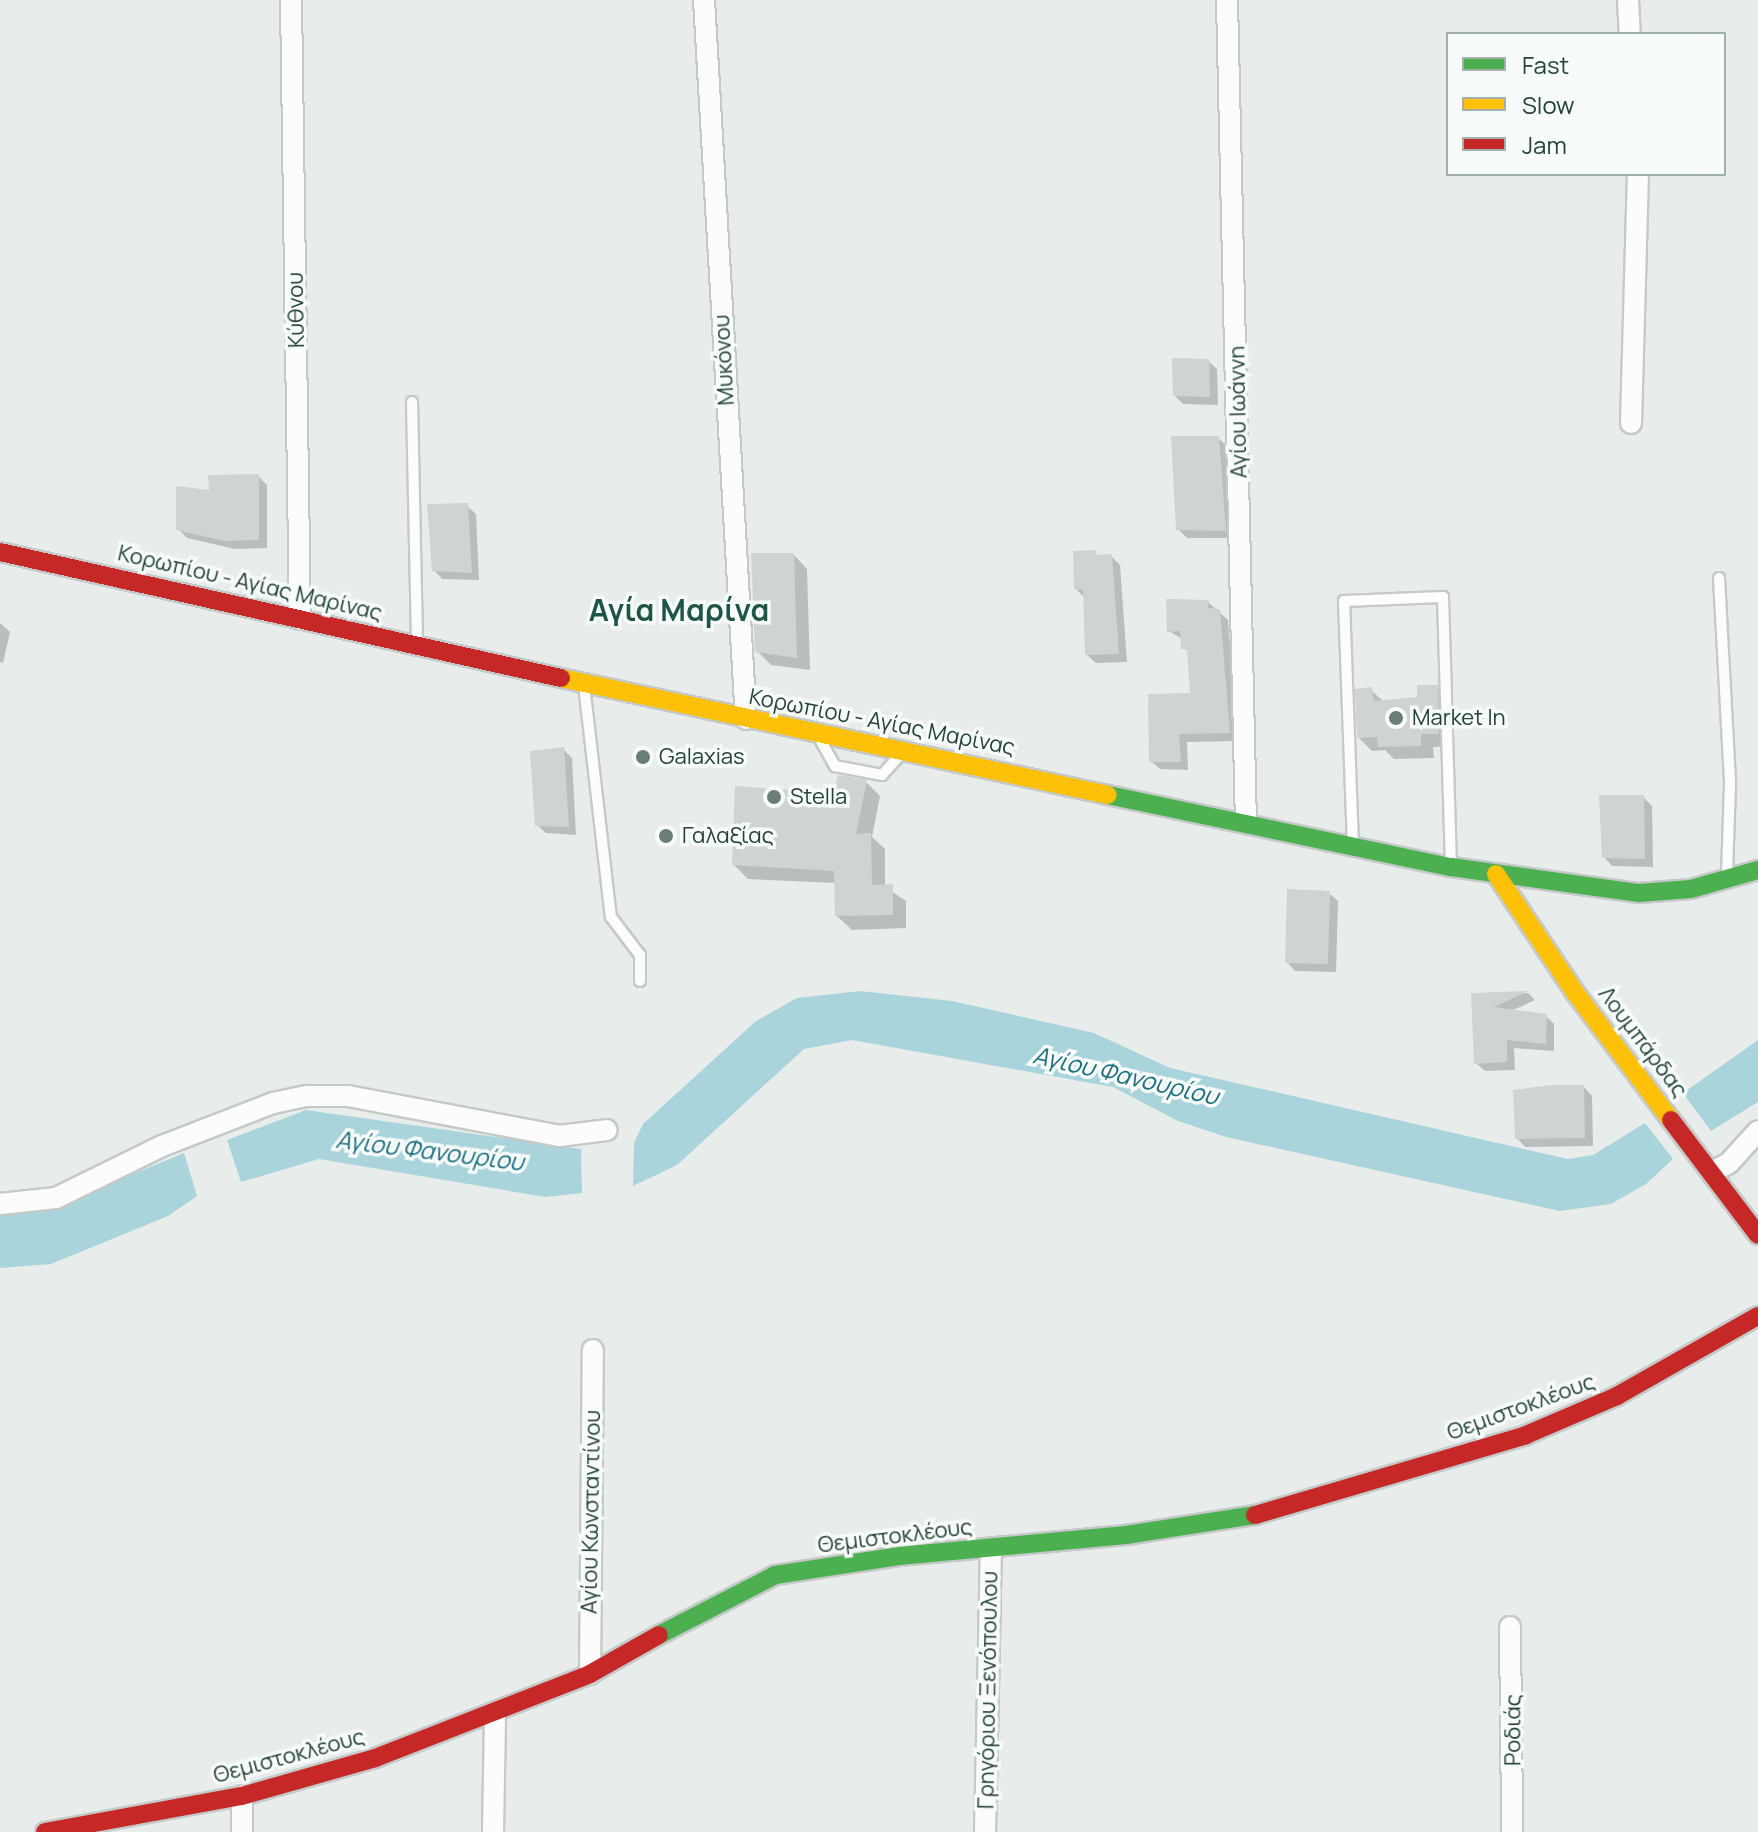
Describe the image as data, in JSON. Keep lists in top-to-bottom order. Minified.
{"streets":{"main road":["Κορωπίου - Αγίας Μαρίνας","Λουμπάρδας","Θεμιστοκλέους"],"street":["Κύθνου","Μυκόνου","Αγίου Ιωάννη","Αγίου Κωνσταντίνου","Γρηγόριου Ξενόπουλου","Ροδιάς"]},"crossings":[["Κύθνου","Κορωπίου - Αγίας Μαρίνας"],["Μυκόνου","Κορωπίου - Αγίας Μαρίνας"],["Αγίου Ιωάννη","Κορωπίου - Αγίας Μαρίνας"],["Κορωπίου - Αγίας Μαρίνας","Λουμπάρδας"],["Θεμιστοκλέους","Αγίου Κωνσταντίνου"],["Θεμιστοκλέους","Γρηγόριου Ξενόπουλου"]],"districts":["Αγία Μαρίνα"],"water":["Αγίου Φανουρίου"],"places":["Market In","Galaxias","Stella","Γαλαξίας"],"legend":["Fast","Slow","Jam"]}
